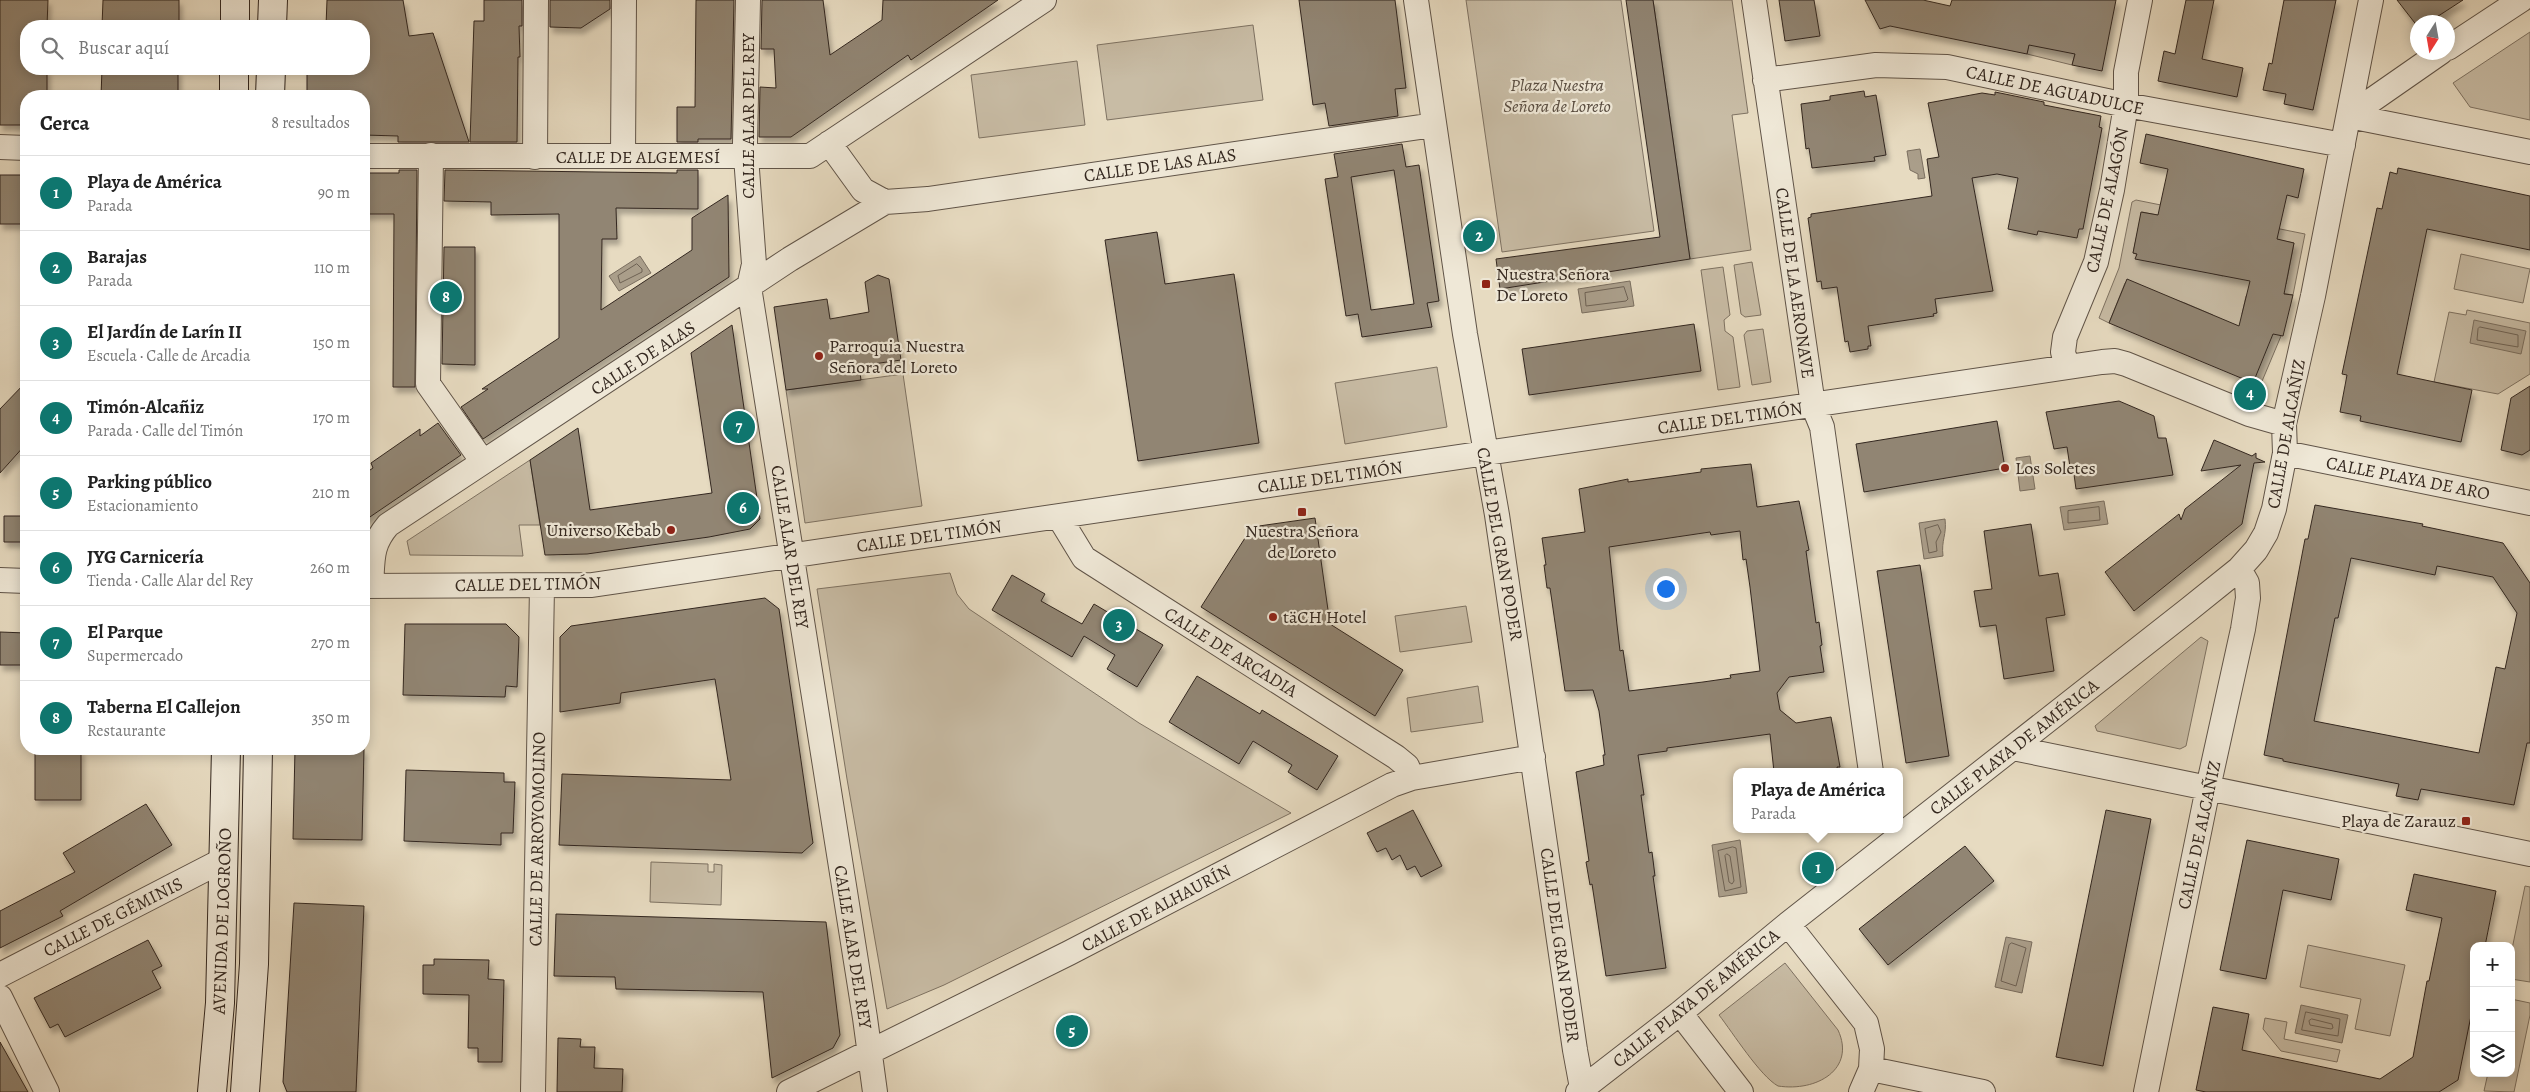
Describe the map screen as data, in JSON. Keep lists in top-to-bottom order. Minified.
{"streets":{"main road":["AVENIDA DE LOGROÑO"],"street":["CALLE DE AGUADULCE","CALLE ALAR DEL REY","CALLE DE ALGEMESÍ","CALLE DE LAS ALAS","CALLE DE ALAGÓN","CALLE DE LA AERONAVE","CALLE DE ALAS","CALLE DEL TIMÓN","CALLE DE ALCAÑIZ","CALLE PLAYA DE ARO","CALLE DEL GRAN PODER","CALLE DE ARCADIA","CALLE PLAYA DE AMÉRICA","CALLE DE ARROYOMOLINO","CALLE DE ALHAURÍN","CALLE DE GÉMINIS"]},"crossings":[["CALLE DE AGUADULCE","CALLE DE ALAGÓN"],["CALLE DE AGUADULCE","CALLE DE LA AERONAVE"],["CALLE DE AGUADULCE","CALLE DE ALCAÑIZ"],["CALLE ALAR DEL REY","CALLE DE ALGEMESÍ"],["CALLE ALAR DEL REY","CALLE DE ALAS"],["CALLE ALAR DEL REY","CALLE DEL TIMÓN"],["CALLE ALAR DEL REY","CALLE DE ALHAURÍN"],["CALLE DE LAS ALAS","CALLE DE ALAS"],["CALLE DE LAS ALAS","CALLE DEL GRAN PODER"],["CALLE DE ALAGÓN","CALLE DEL TIMÓN"],["CALLE DE LA AERONAVE","CALLE DEL TIMÓN"],["CALLE DEL TIMÓN","CALLE DE ALCAÑIZ"],["CALLE DEL TIMÓN","CALLE DEL GRAN PODER"],["CALLE DEL TIMÓN","CALLE DE ARCADIA"],["CALLE DEL TIMÓN","CALLE DE ARROYOMOLINO"],["CALLE DE ALCAÑIZ","CALLE PLAYA DE ARO"],["CALLE DE ALCAÑIZ","CALLE PLAYA DE AMÉRICA"],["CALLE DEL GRAN PODER","CALLE PLAYA DE AMÉRICA"],["CALLE DEL GRAN PODER","CALLE DE ALHAURÍN"],["CALLE DE ARCADIA","CALLE DE ALHAURÍN"],["CALLE DE GÉMINIS","AVENIDA DE LOGROÑO"]],"parks":["Plaza Nuestra Señora de Loreto"],"places":{"transit":["Nuestra Señora De Loreto","Nuestra Señora de Loreto","Playa de Zarauz"],"other":["Parroquia Nuestra Señora del Loreto","Los Soletes","Universo Kebab","täCH Hotel"]},"north":"bottom","page":{"search":"Buscar aquí","heading":["Cerca","8 resultados"],"list":[{"mark":"1","name":"Playa de América","note":"Parada","value":"90 m"},{"mark":"2","name":"Barajas","note":"Parada","value":"110 m"},{"mark":"3","name":"El Jardín de Larín II","note":"Escuela · Calle de Arcadia","value":"150 m"},{"mark":"4","name":"Timón-Alcañiz","note":"Parada · Calle del Timón","value":"170 m"},{"mark":"5","name":"Parking público","note":"Estacionamiento","value":"210 m"},{"mark":"6","name":"JYG Carnicería","note":"Tienda · Calle Alar del Rey","value":"260 m"},{"mark":"7","name":"El Parque","note":"Supermercado","value":"270 m"},{"mark":"8","name":"Taberna El Callejon","note":"Restaurante","value":"350 m"}],"pins":["2","8","4","7","6","3","1","5"],"popup":["Playa de América","Parada"],"map_buttons":["+","−"]}}
